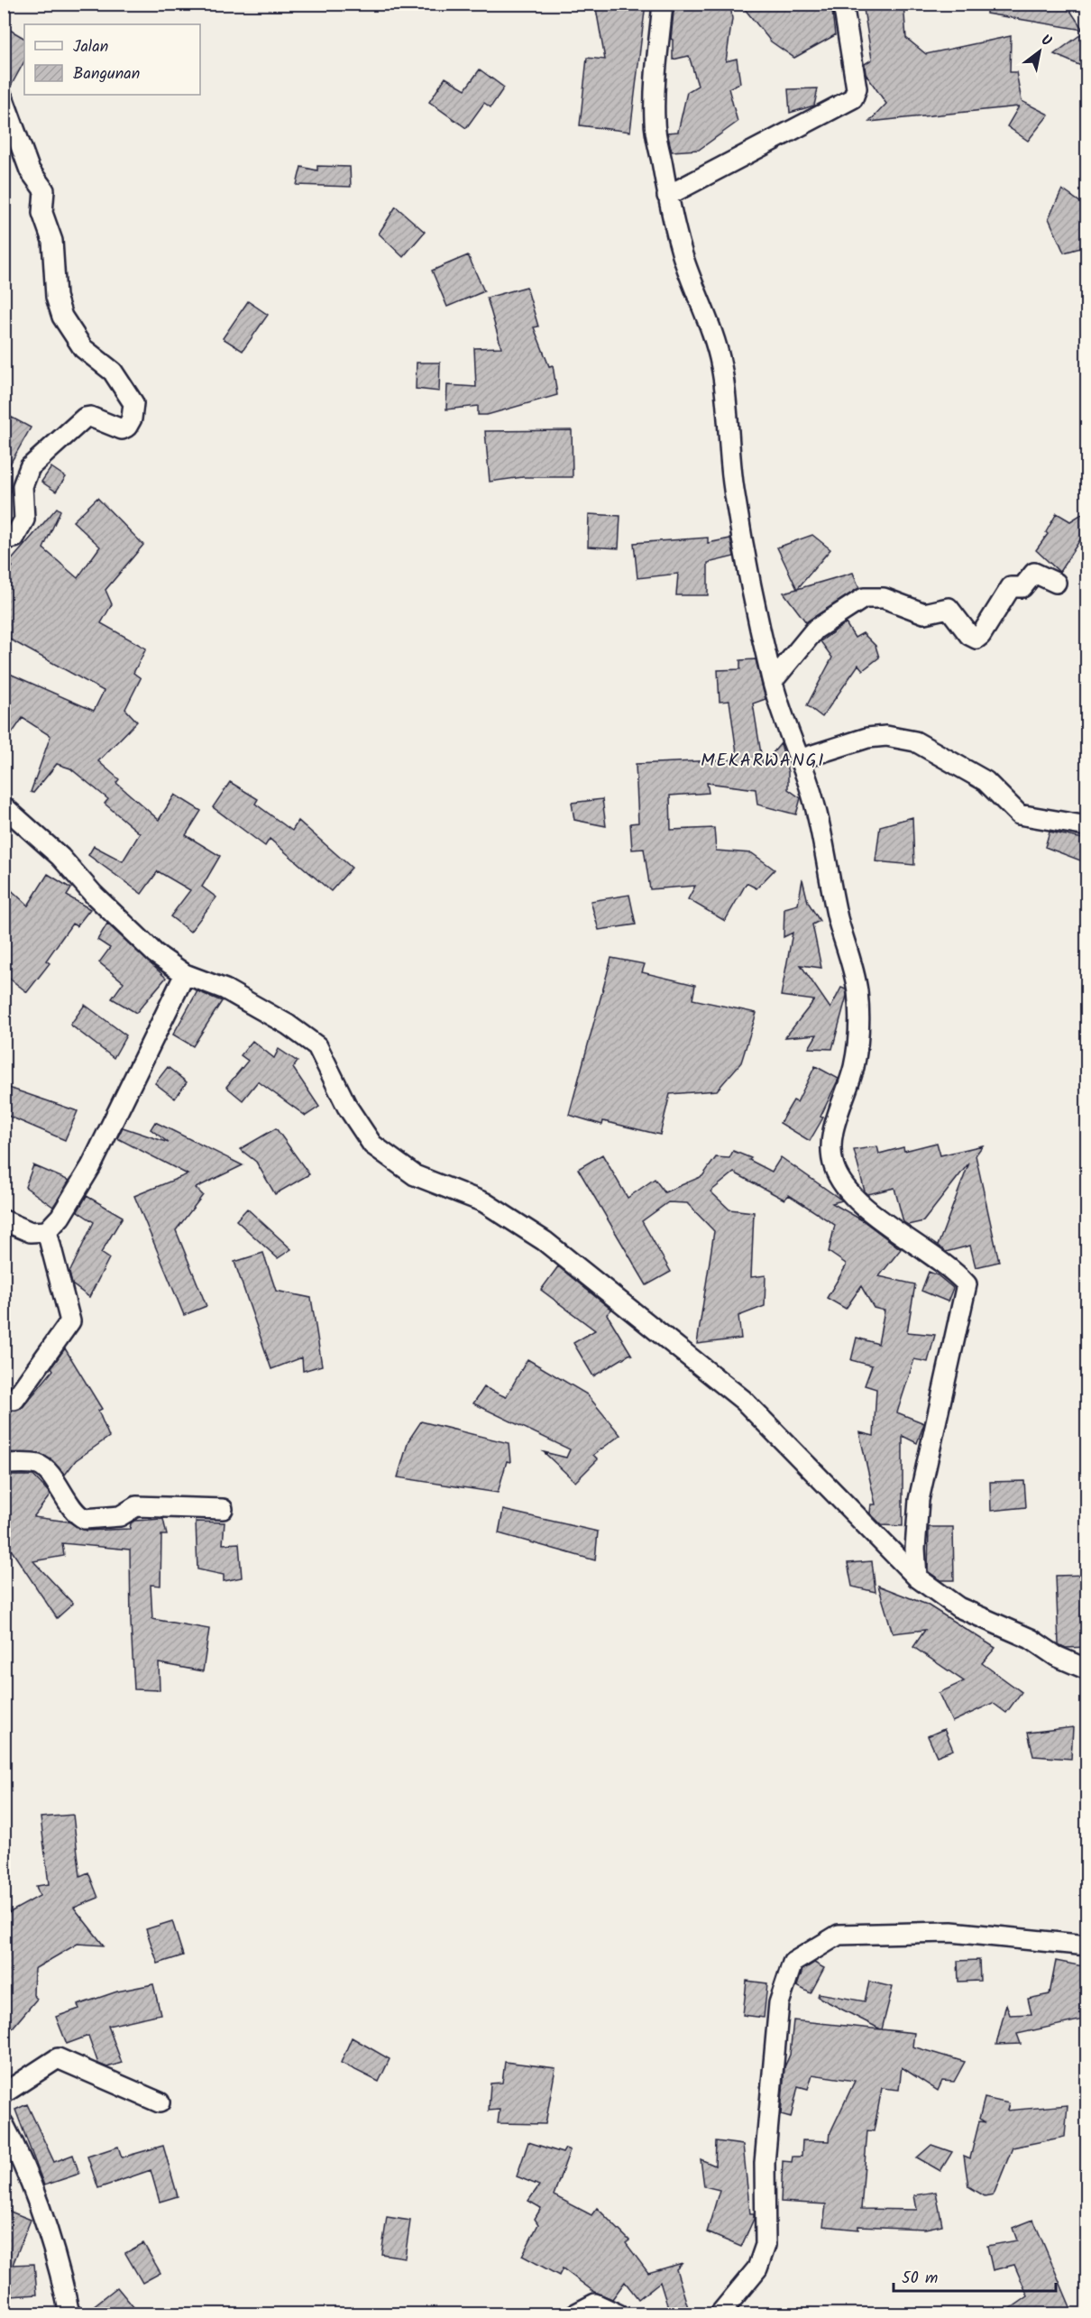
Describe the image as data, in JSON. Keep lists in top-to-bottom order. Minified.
{"districts":["MEKARWANGI"],"legend":["Jalan","Bangunan"],"scale_bar":"50 m","north":"top right"}
